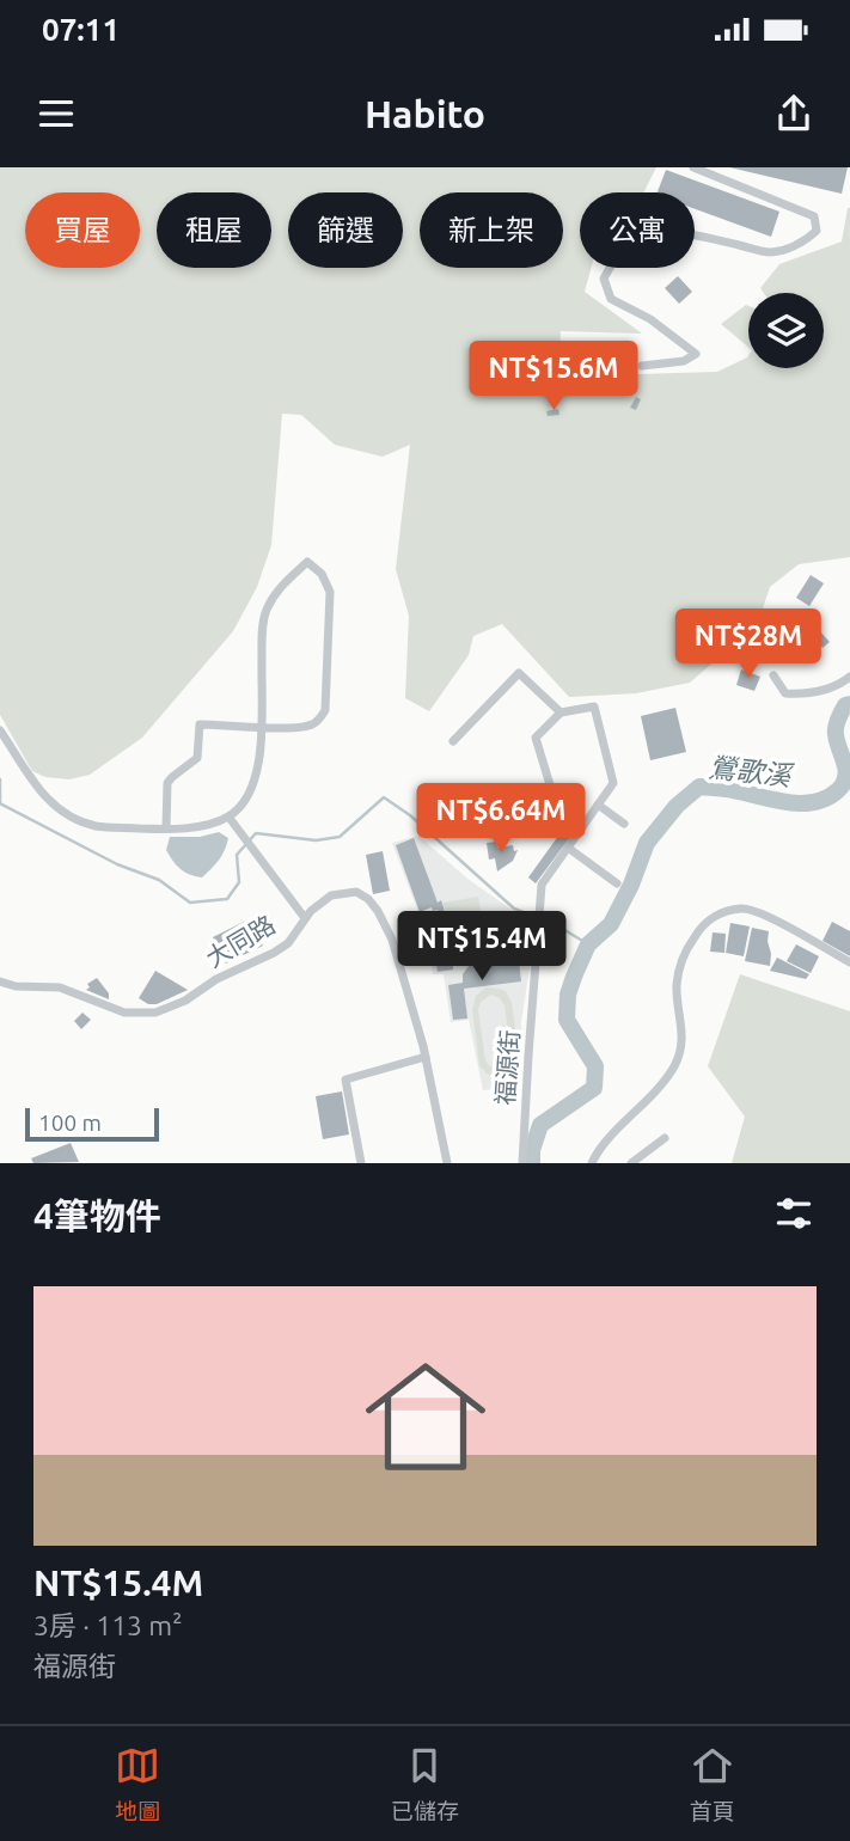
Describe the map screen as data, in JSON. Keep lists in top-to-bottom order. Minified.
{"streets":{"street":["大同路","福源街"]},"water":["鶯歌溪"],"scale_bar":"100 m","page":{"status":"07:11","header":"Habito","chip":["買屋","租屋","篩選","新上架","公寓"],"price":["NT$15.6M","NT$28M","NT$6.64M","NT$15.4M"],"scale":"100 m","heading":"4筆物件","list":[{"name":"NT$15.4M","note":"3房 · 113 m² · 福源街"}],"tabs":["地圖","已儲存","首頁"]}}
